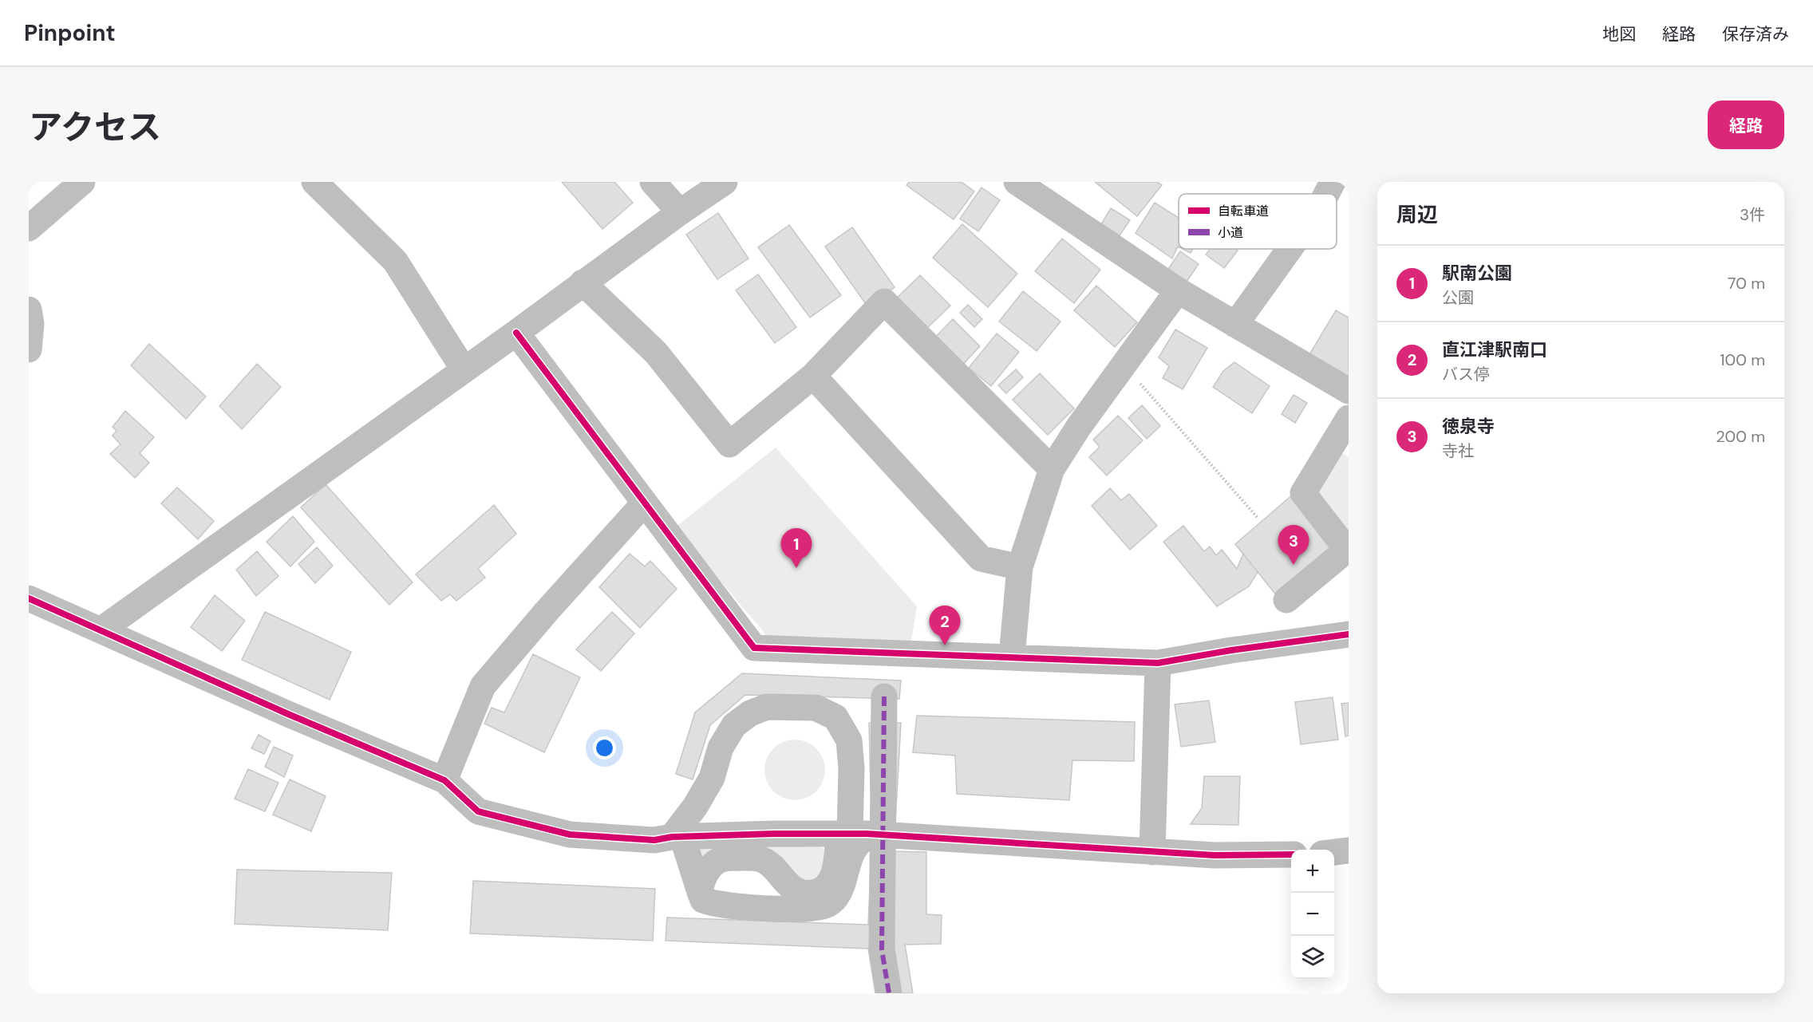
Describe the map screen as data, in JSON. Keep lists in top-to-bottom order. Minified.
{"legend":["自転車道","小道"],"page":{"header":"Pinpoint","nav":["地図","経路","保存済み"],"title":"アクセス","buttons":"経路","heading":["周辺","3件"],"list":[{"mark":"1","name":"駅南公園","note":"公園","value":"70 m"},{"mark":"2","name":"直江津駅南口","note":"バス停","value":"100 m"},{"mark":"3","name":"徳泉寺","note":"寺社","value":"200 m"}],"pins":["3","1","2"],"map_buttons":["+","−"]}}
